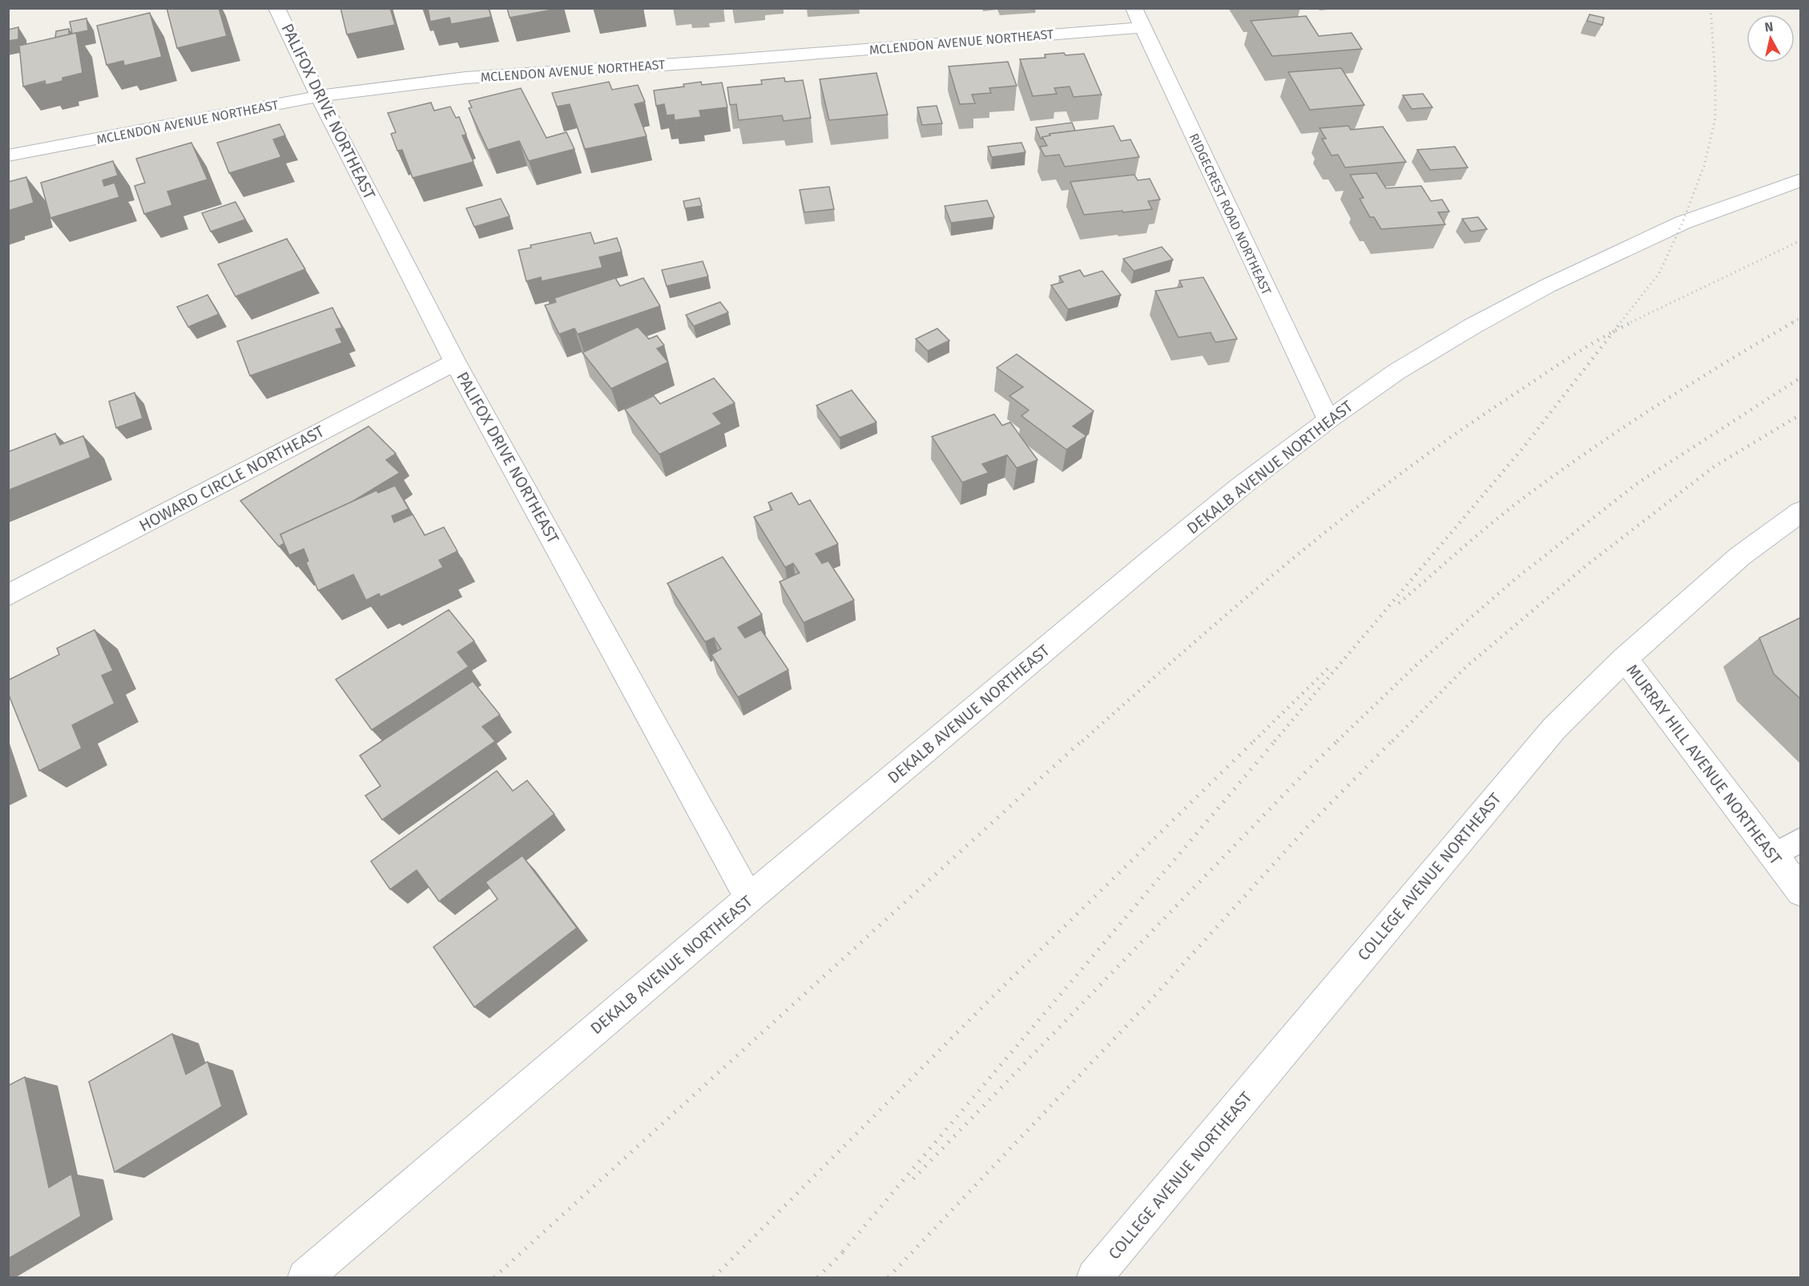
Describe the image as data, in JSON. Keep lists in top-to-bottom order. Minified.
{"streets":{"street":["MCLENDON AVENUE NORTHEAST","PALIFOX DRIVE NORTHEAST","RIDGECREST ROAD NORTHEAST","DEKALB AVENUE NORTHEAST","HOWARD CIRCLE NORTHEAST","MURRAY HILL AVENUE NORTHEAST","COLLEGE AVENUE NORTHEAST"]},"crossings":[["MCLENDON AVENUE NORTHEAST","PALIFOX DRIVE NORTHEAST"],["MCLENDON AVENUE NORTHEAST","RIDGECREST ROAD NORTHEAST"],["PALIFOX DRIVE NORTHEAST","DEKALB AVENUE NORTHEAST"],["PALIFOX DRIVE NORTHEAST","HOWARD CIRCLE NORTHEAST"],["RIDGECREST ROAD NORTHEAST","DEKALB AVENUE NORTHEAST"],["MURRAY HILL AVENUE NORTHEAST","COLLEGE AVENUE NORTHEAST"]],"north":"top"}
